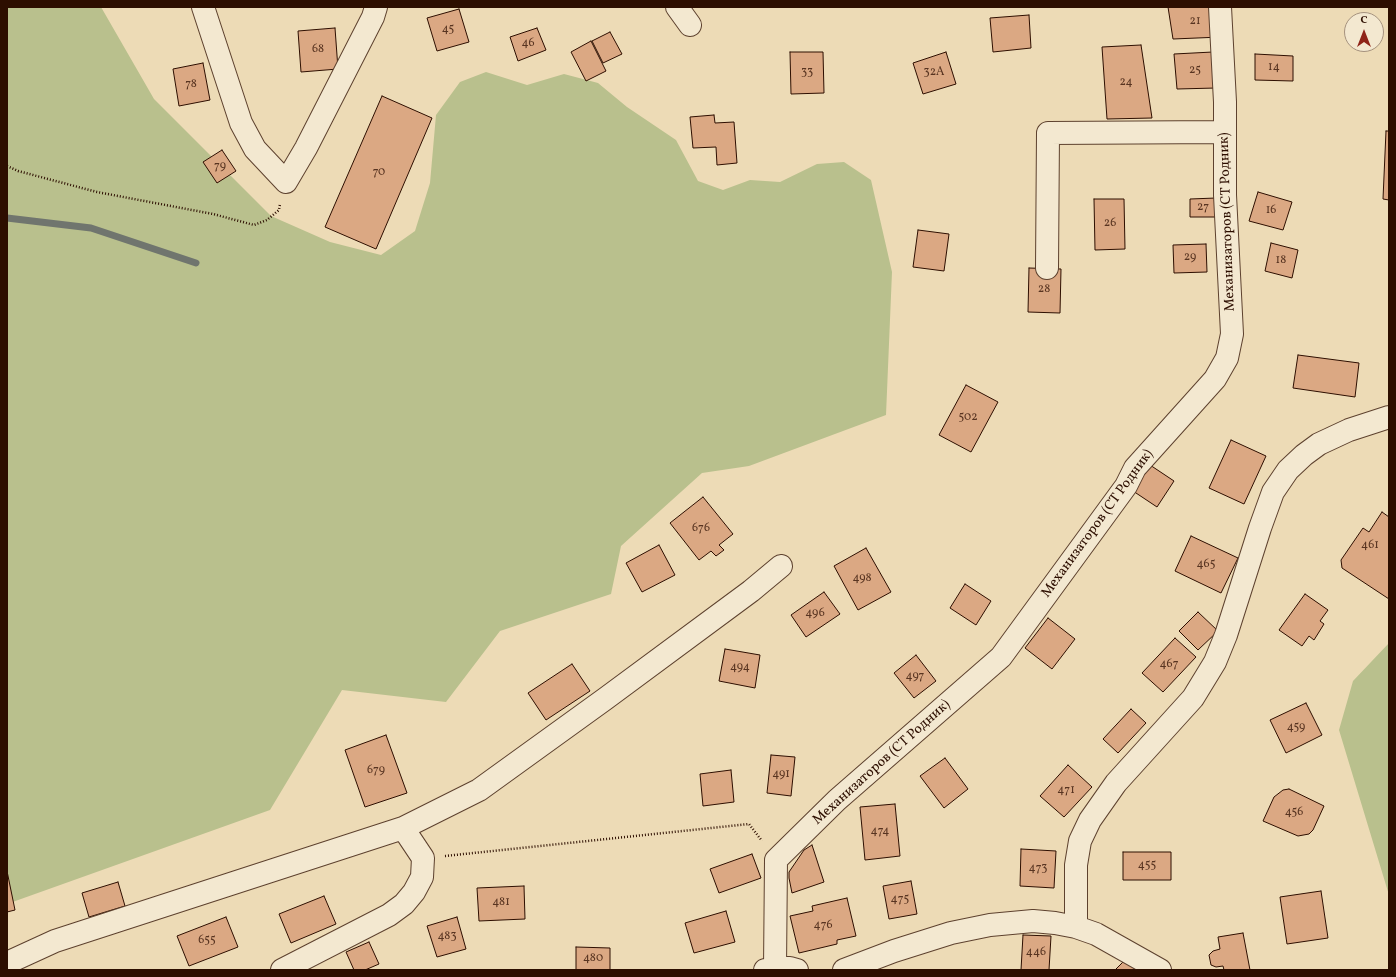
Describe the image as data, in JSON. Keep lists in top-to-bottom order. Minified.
{"streets":{"lane":["Механизаторов (СТ Родник)"]},"house_numbers":["21","45","46","68","14","25","33","32А","24","78","79","70","27","16","26","29","18","28","502","676","461","465","498","496","467","494","497","459","679","491","471","456","474","455","473","475","481","476","483","655","446","480"],"north":"top"}
